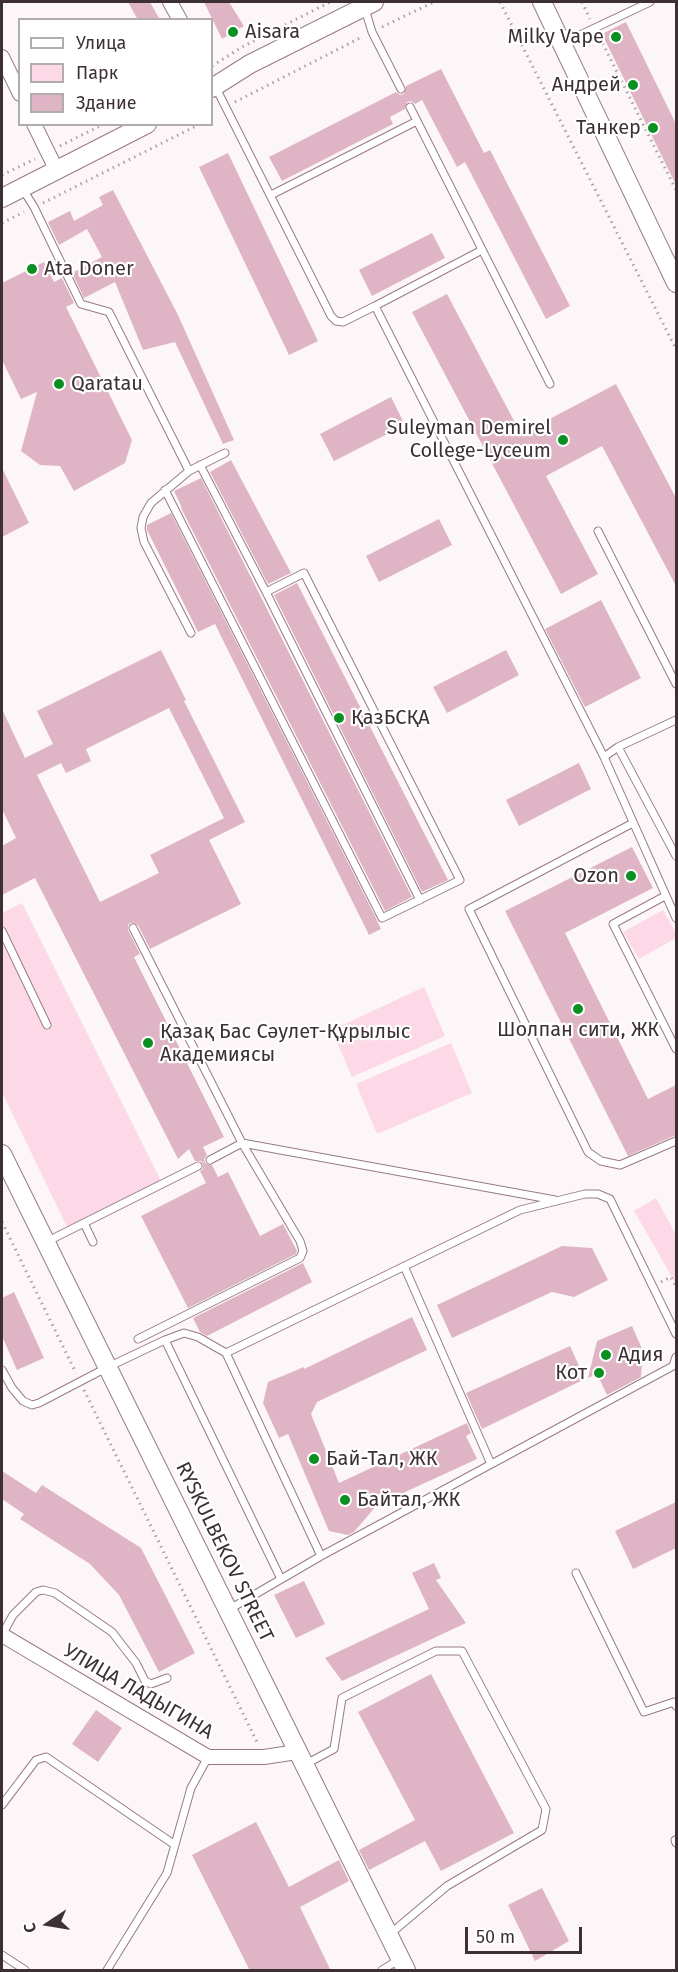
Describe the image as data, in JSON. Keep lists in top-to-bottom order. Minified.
{"streets":{"street":["RYSKULBEKOV STREET","УЛИЦА ЛАДЫГИНА"]},"crossings":[["RYSKULBEKOV STREET","УЛИЦА ЛАДЫГИНА"]],"places":["Aisara","Milky Vape","Андрей","Танкер","Ata Doner","Qaratau","Suleyman Demirel College-Lyceum","ҚазБСҚА","Ozon","Шолпан сити, ЖК","Қазақ Бас Сәулет-Құрылыс Академиясы","Адия","Кот","Бай-Тал, ЖК","Байтал, ЖК"],"legend":["Улица","Парк","Здание"],"scale_bar":"50 m","north":"left"}
